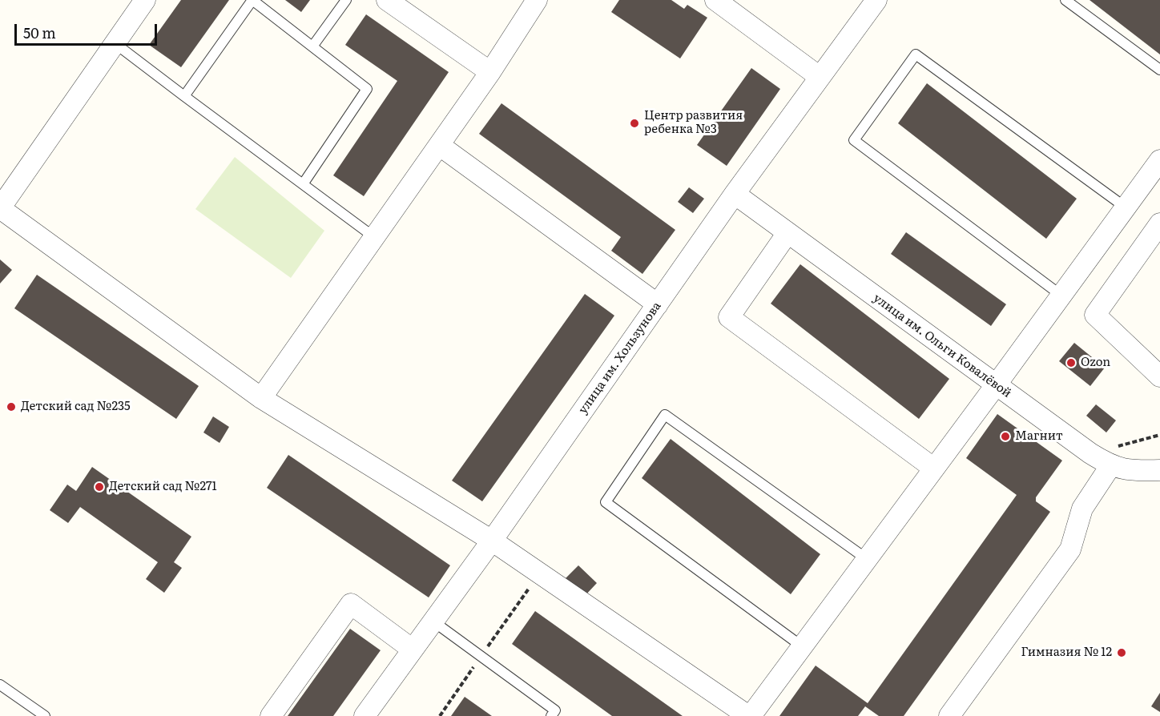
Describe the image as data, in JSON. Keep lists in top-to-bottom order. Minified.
{"streets":{"street":["улица им. Ольги Ковалёвой","улица им. Хользунова"]},"crossings":[["улица им. Ольги Ковалёвой","улица им. Хользунова"]],"places":["Центр развития ребенка №3","Ozon","Детский сад №235","Магнит","Детский сад №271","Гимназия № 12"],"scale_bar":"50 m"}
